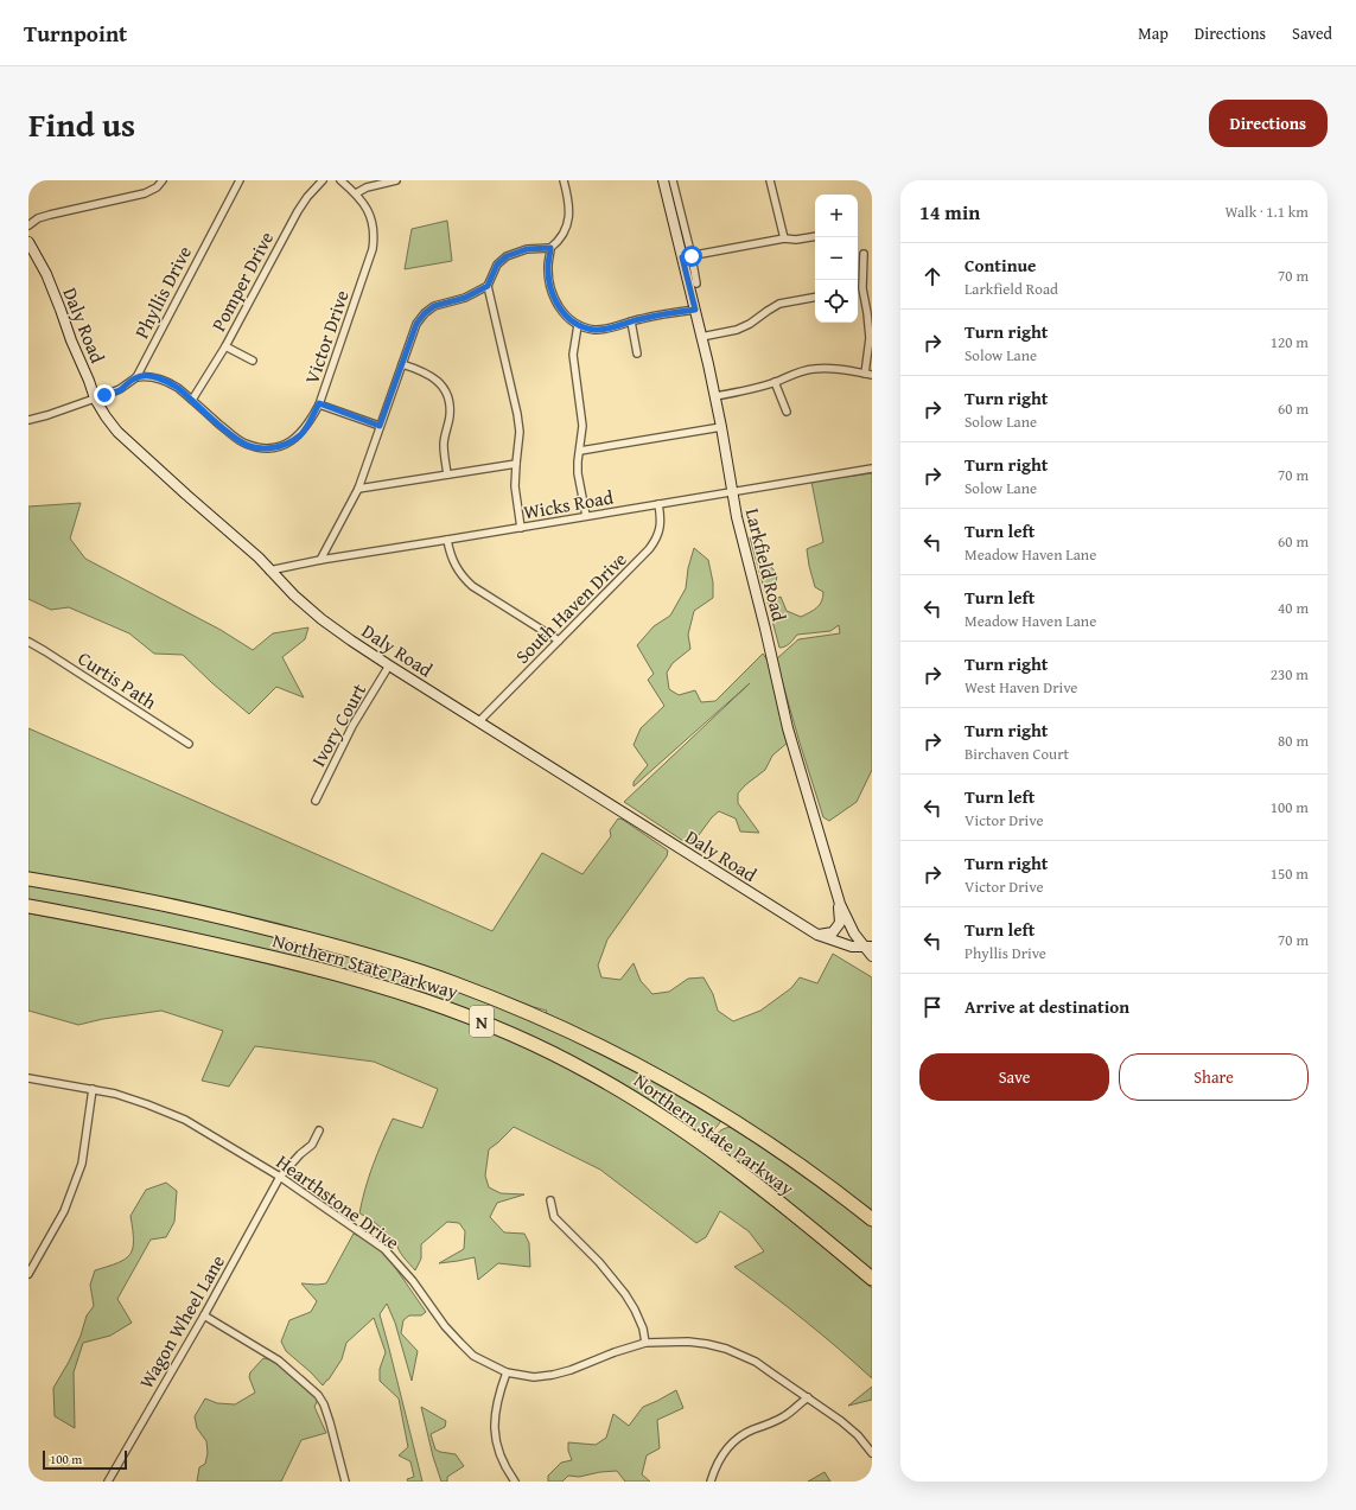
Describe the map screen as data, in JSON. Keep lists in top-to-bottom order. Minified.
{"streets":{"highway":["Northern State Parkway","N"],"street":["Pomper Drive","Phyllis Drive","Daly Road","Victor Drive","Wicks Road","Larkfield Road","South Haven Drive","Curtis Path","Ivory Court","Hearthstone Drive","Wagon Wheel Lane"]},"crossings":[["Pomper Drive","Victor Drive"],["Phyllis Drive","Daly Road"],["Phyllis Drive","Victor Drive"],["Daly Road","Wicks Road"],["Daly Road","Larkfield Road"],["Daly Road","South Haven Drive"],["Daly Road","Ivory Court"],["Wicks Road","Larkfield Road"],["Wicks Road","South Haven Drive"],["Hearthstone Drive","Wagon Wheel Lane"]],"scale_bar":"100 m","page":{"header":"Turnpoint","nav":["Map","Directions","Saved"],"title":"Find us","buttons":["Directions",["Save","Share"]],"heading":["14 min","Walk · 1.1 km"],"map_buttons":["+","−"],"list":[["Continue","Larkfield Road","70 m"],["Turn right","Solow Lane","120 m"],["Turn right","Solow Lane","60 m"],["Turn right","Solow Lane","70 m"],["Turn left","Meadow Haven Lane","60 m"],["Turn left","Meadow Haven Lane","40 m"],["Turn right","West Haven Drive","230 m"],["Turn right","Birchaven Court","80 m"],["Turn left","Victor Drive","100 m"],["Turn right","Victor Drive","150 m"],["Turn left","Phyllis Drive","70 m"],"Arrive at destination"],"scale":"100 m"}}
